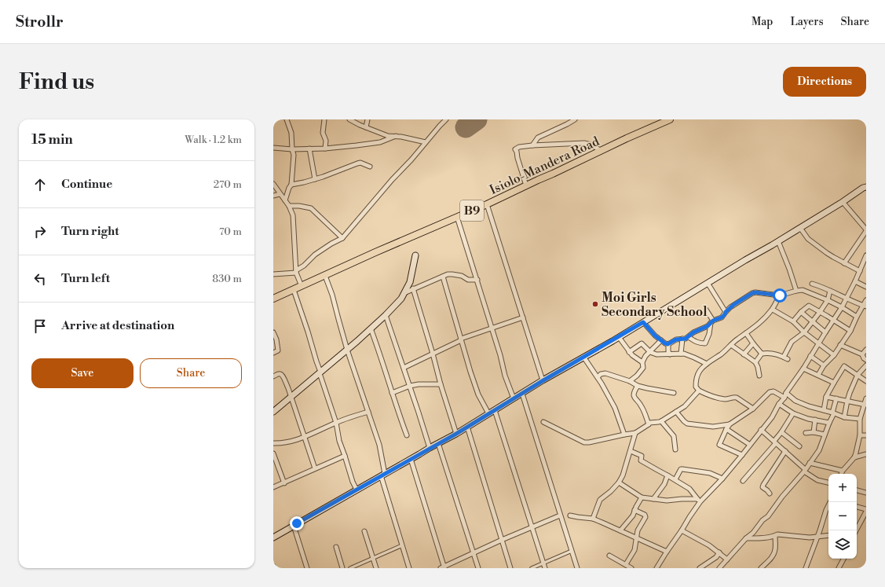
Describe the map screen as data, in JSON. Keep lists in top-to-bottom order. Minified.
{"streets":{"highway":["Isiolo-Mandera Road","B9"]},"places":["Moi Girls Secondary School"],"page":{"header":"Strollr","nav":["Map","Layers","Share"],"buttons":["Directions",["Save","Share"]],"title":"Find us","heading":["15 min","Walk · 1.2 km"],"list":[["Continue","270 m"],["Turn right","70 m"],["Turn left","830 m"],"Arrive at destination"],"map_buttons":["+","−"]}}
